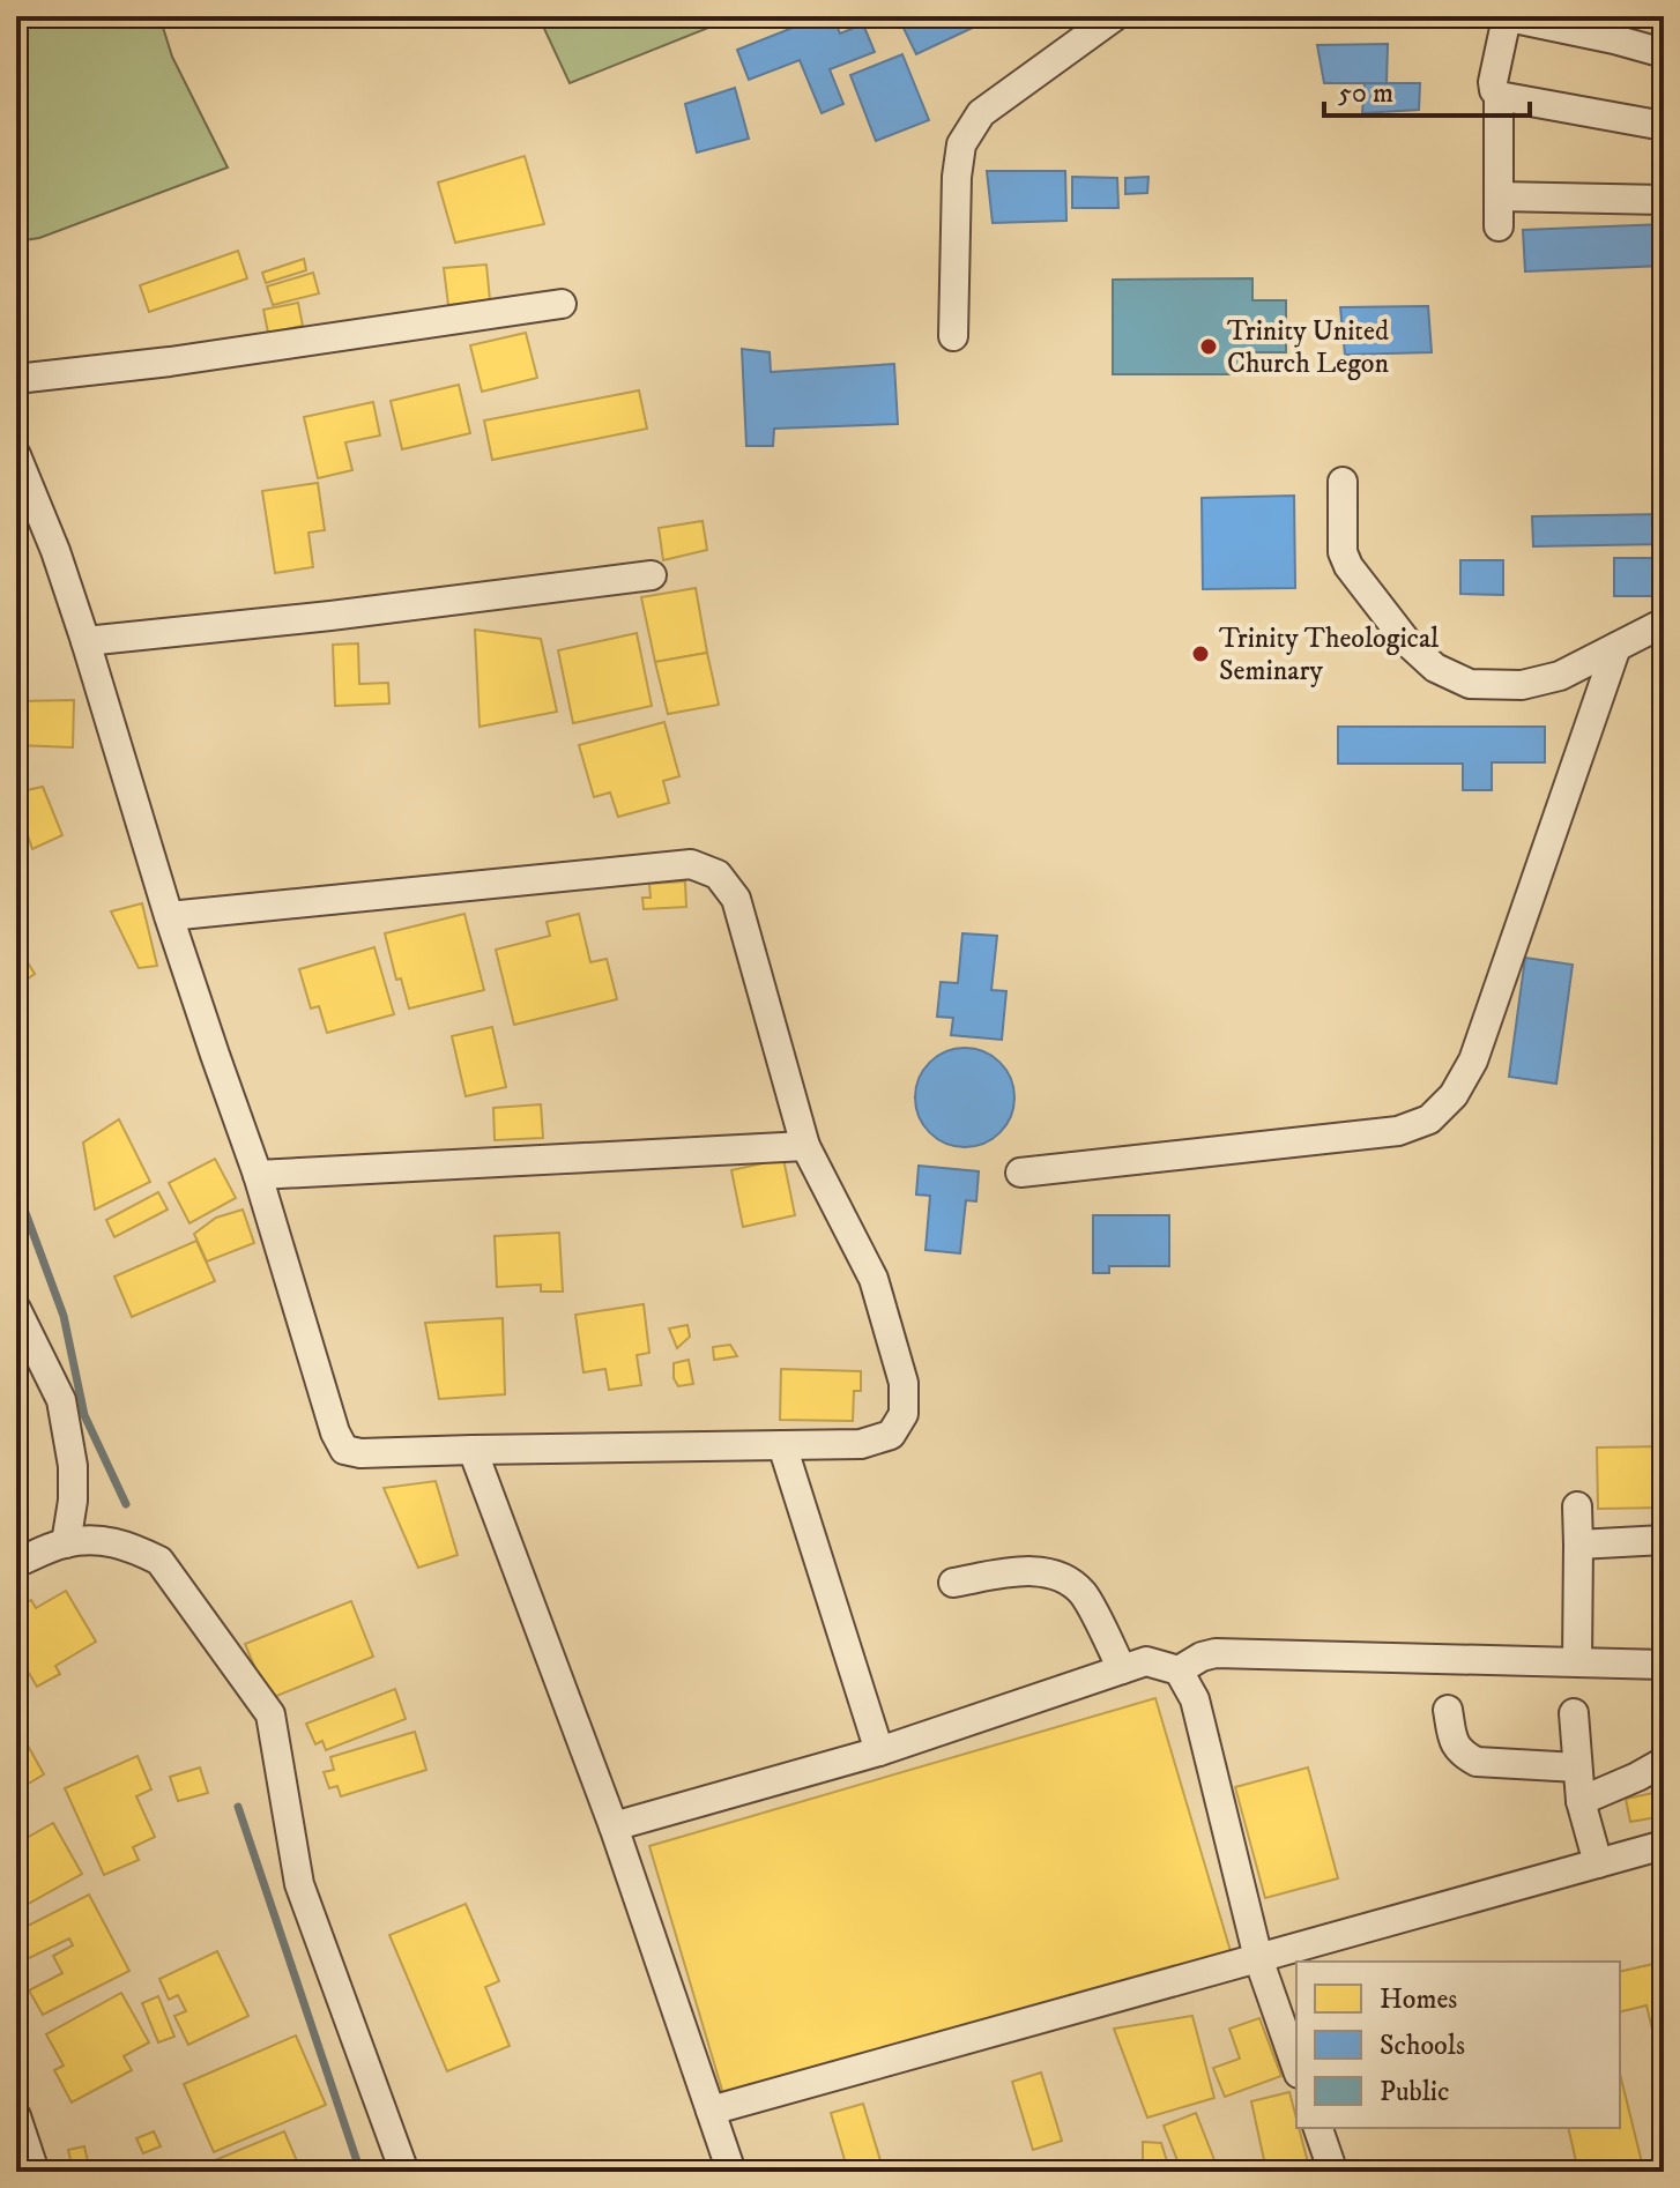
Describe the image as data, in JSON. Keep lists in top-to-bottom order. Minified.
{"places":["Trinity United Church Legon","Trinity Theological Seminary"],"legend":["Homes","Schools","Public"],"scale_bar":"50 m"}
